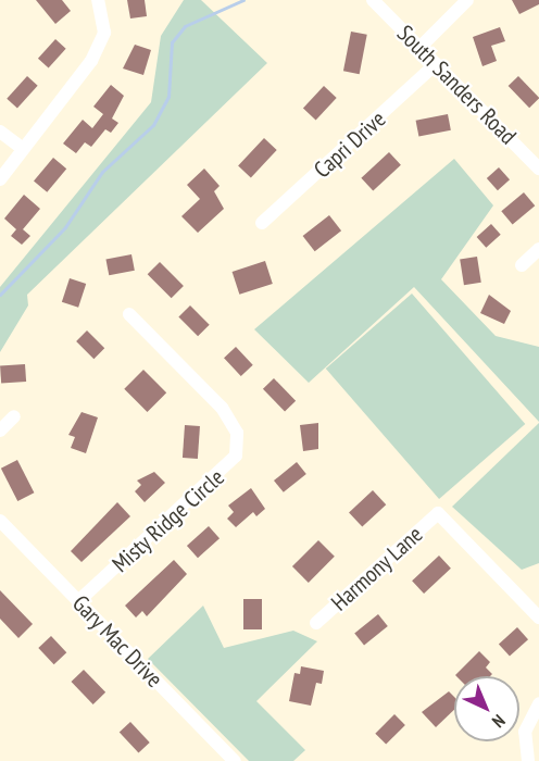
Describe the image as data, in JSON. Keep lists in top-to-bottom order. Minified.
{"streets":{"street":["South Sanders Road","Capri Drive","Misty Ridge Circle","Harmony Lane","Gary Mac Drive"]},"crossings":[["South Sanders Road","Capri Drive"],["Misty Ridge Circle","Gary Mac Drive"]],"north":"bottom right"}
